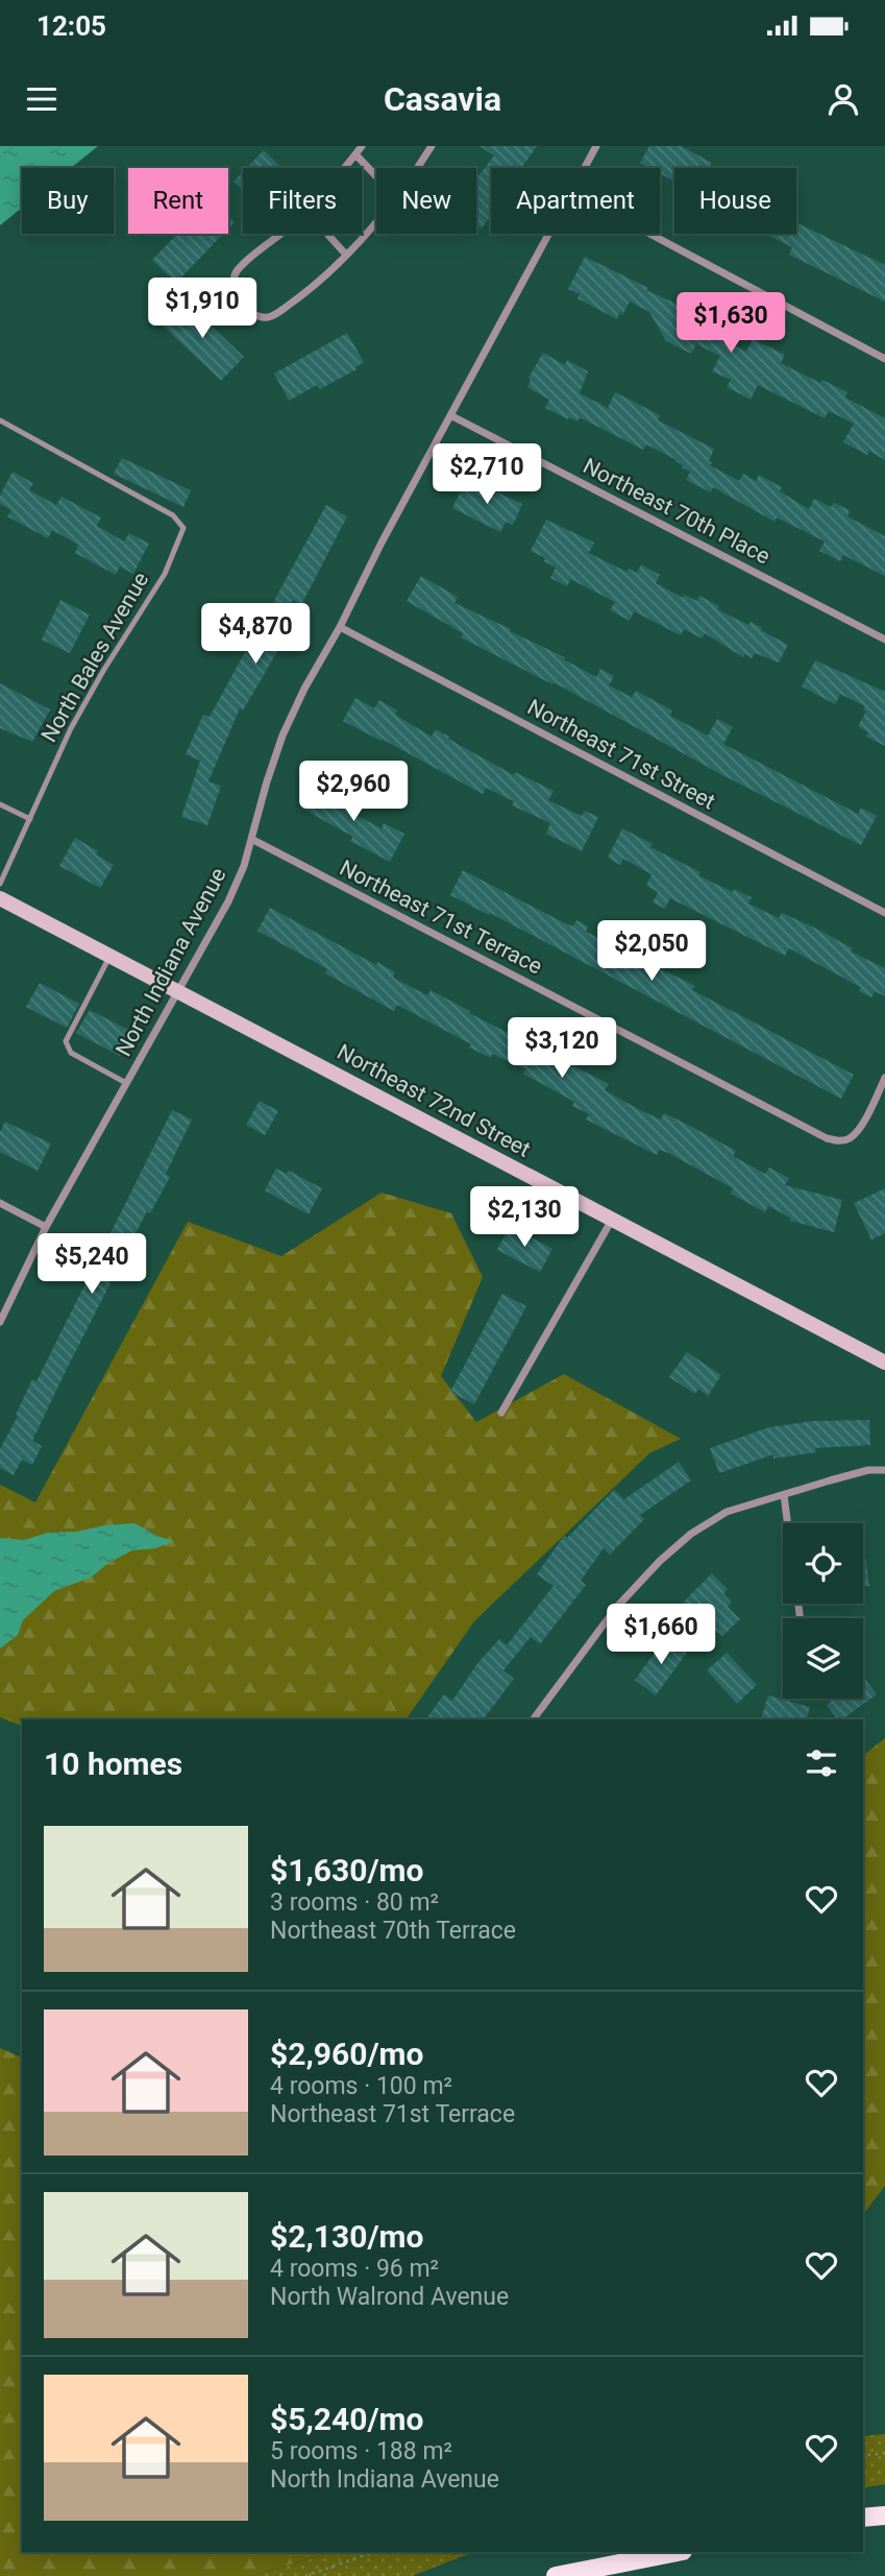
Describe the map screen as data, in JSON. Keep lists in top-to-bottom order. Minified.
{"streets":{"main road":["Northeast 72nd Street"],"street":["Northeast 70th Place","Northeast 71st Street","Northeast 71st Terrace","North Indiana Avenue"],"lane":["North Bales Avenue"]},"crossings":[["Northeast 70th Place","North Indiana Avenue"],["Northeast 71st Street","North Indiana Avenue"],["Northeast 71st Terrace","North Indiana Avenue"],["North Indiana Avenue","Northeast 72nd Street"]],"page":{"status":"12:05","header":"Casavia","chip":["Buy","Rent","Filters","New","Apartment","House"],"price":["$1,910","$1,630","$2,710","$4,870","$2,960","$2,050","$3,120","$2,130","$5,240","$1,660"],"heading":"10 homes","list":[{"name":"$1,630/mo","note":"3 rooms · 80 m² · Northeast 70th Terrace"},{"name":"$2,960/mo","note":"4 rooms · 100 m² · Northeast 71st Terrace"},{"name":"$2,130/mo","note":"4 rooms · 96 m² · North Walrond Avenue"},{"name":"$5,240/mo","note":"5 rooms · 188 m² · North Indiana Avenue"}]}}
